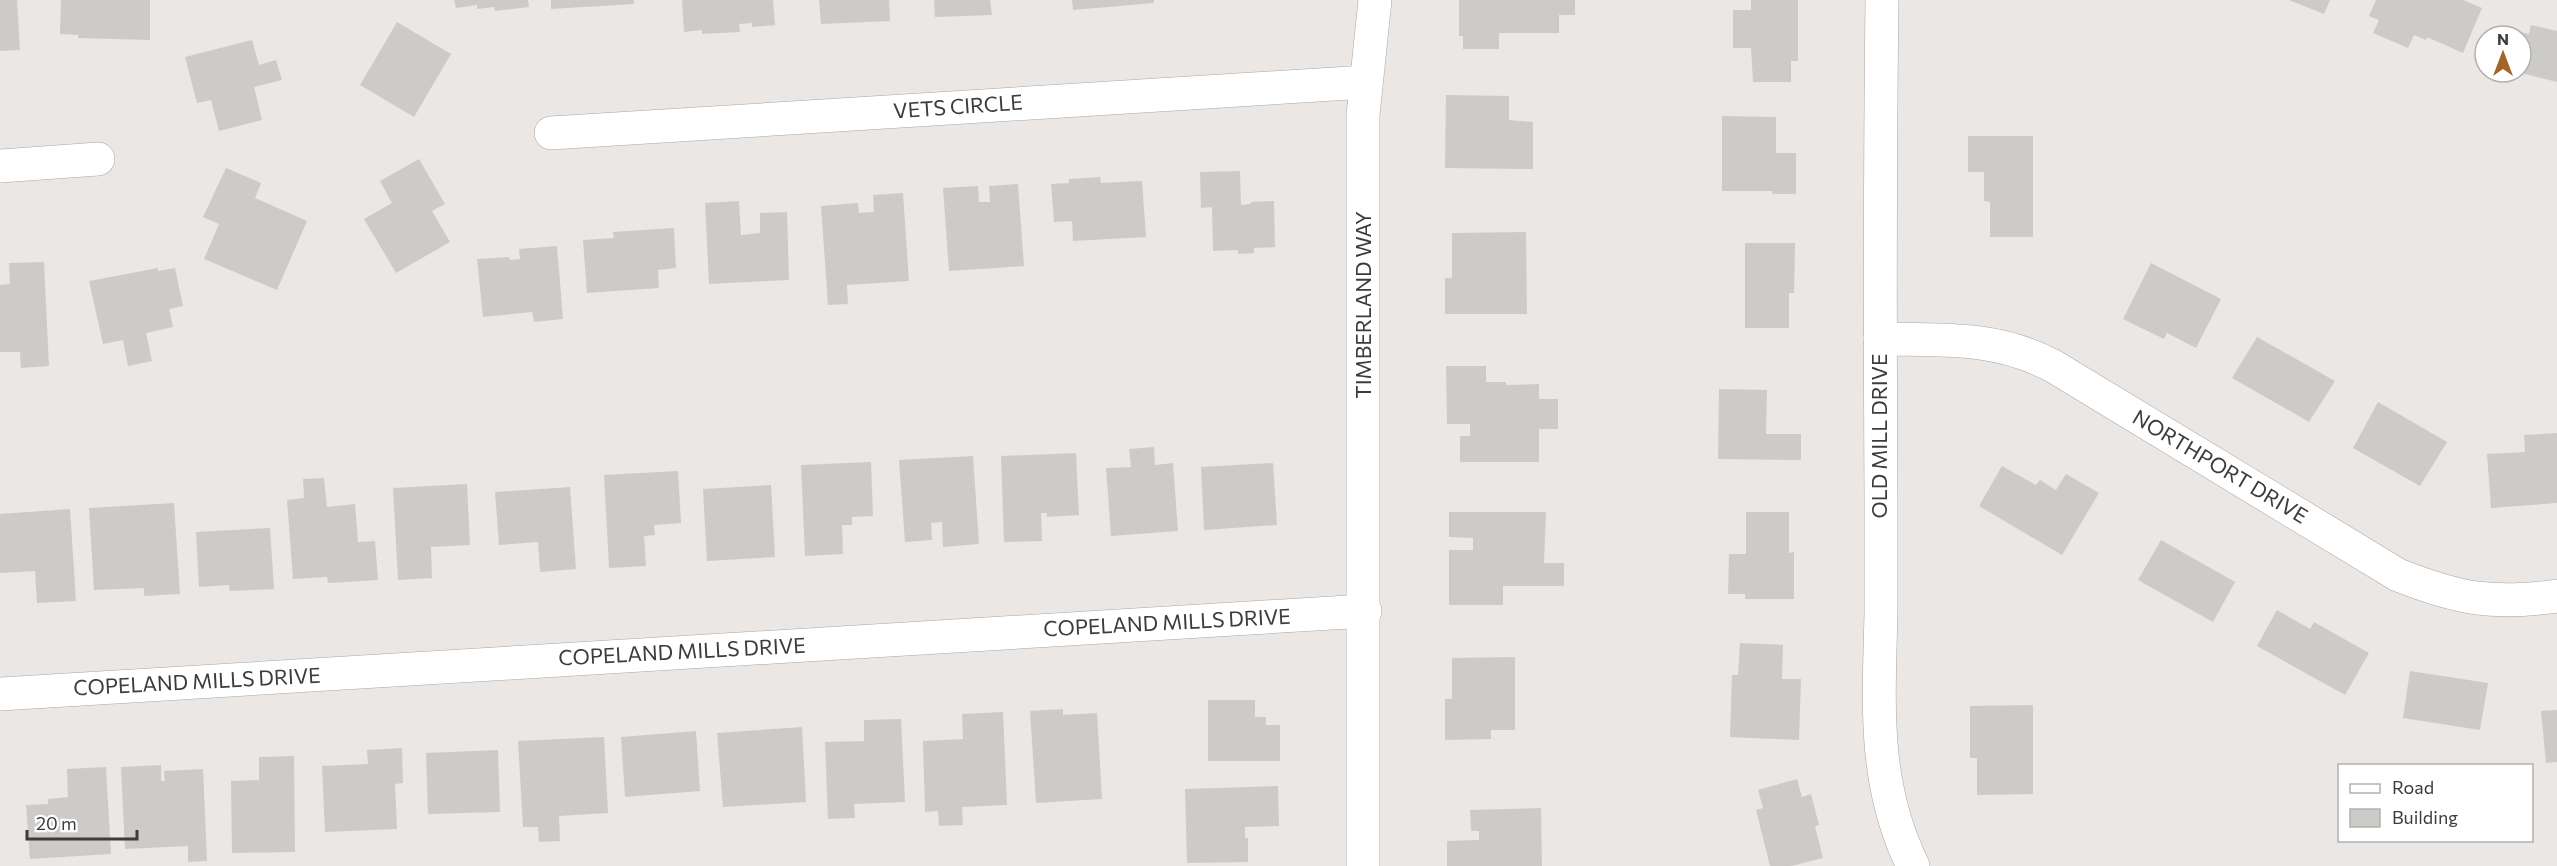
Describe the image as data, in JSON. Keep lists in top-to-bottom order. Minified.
{"streets":{"street":["VETS CIRCLE","TIMBERLAND WAY","OLD MILL DRIVE","NORTHPORT DRIVE","COPELAND MILLS DRIVE"]},"crossings":[["VETS CIRCLE","TIMBERLAND WAY"],["TIMBERLAND WAY","COPELAND MILLS DRIVE"],["OLD MILL DRIVE","NORTHPORT DRIVE"]],"legend":["Road","Building"],"scale_bar":"20 m","north":"top"}
